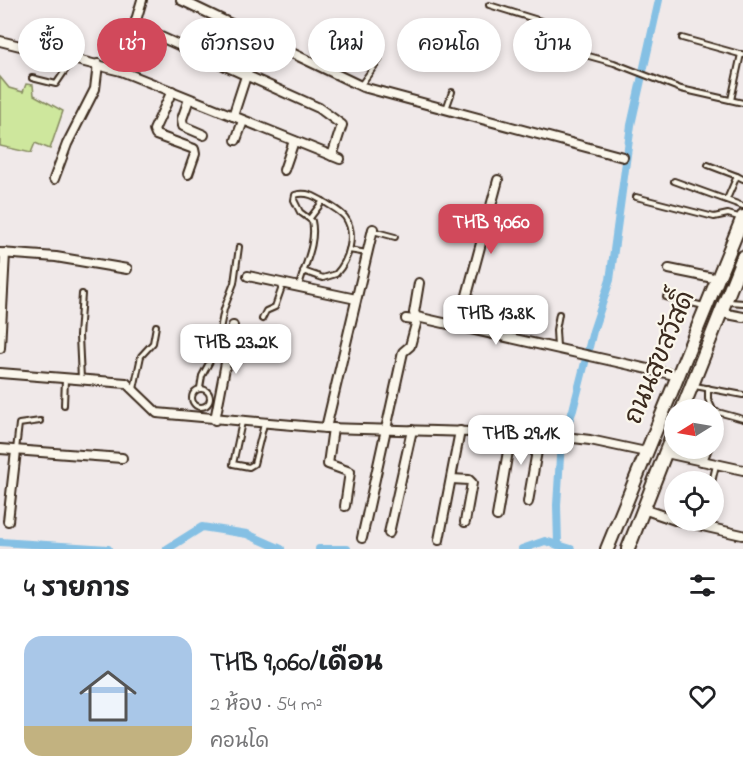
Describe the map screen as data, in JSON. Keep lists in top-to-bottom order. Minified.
{"streets":{"main road":["ถนนสุขสวัสดิ์"]},"north":"left","page":{"chip":["ซื้อ","เช่า","ตัวกรอง","ใหม่","คอนโด","บ้าน"],"price":["THB 9,060","THB 13.8K","THB 23.2K","THB 29.1K"],"heading":"4 รายการ","list":[{"name":"THB 9,060/เดือน","note":"2 ห้อง · 54 m² · คอนโด"}]}}
